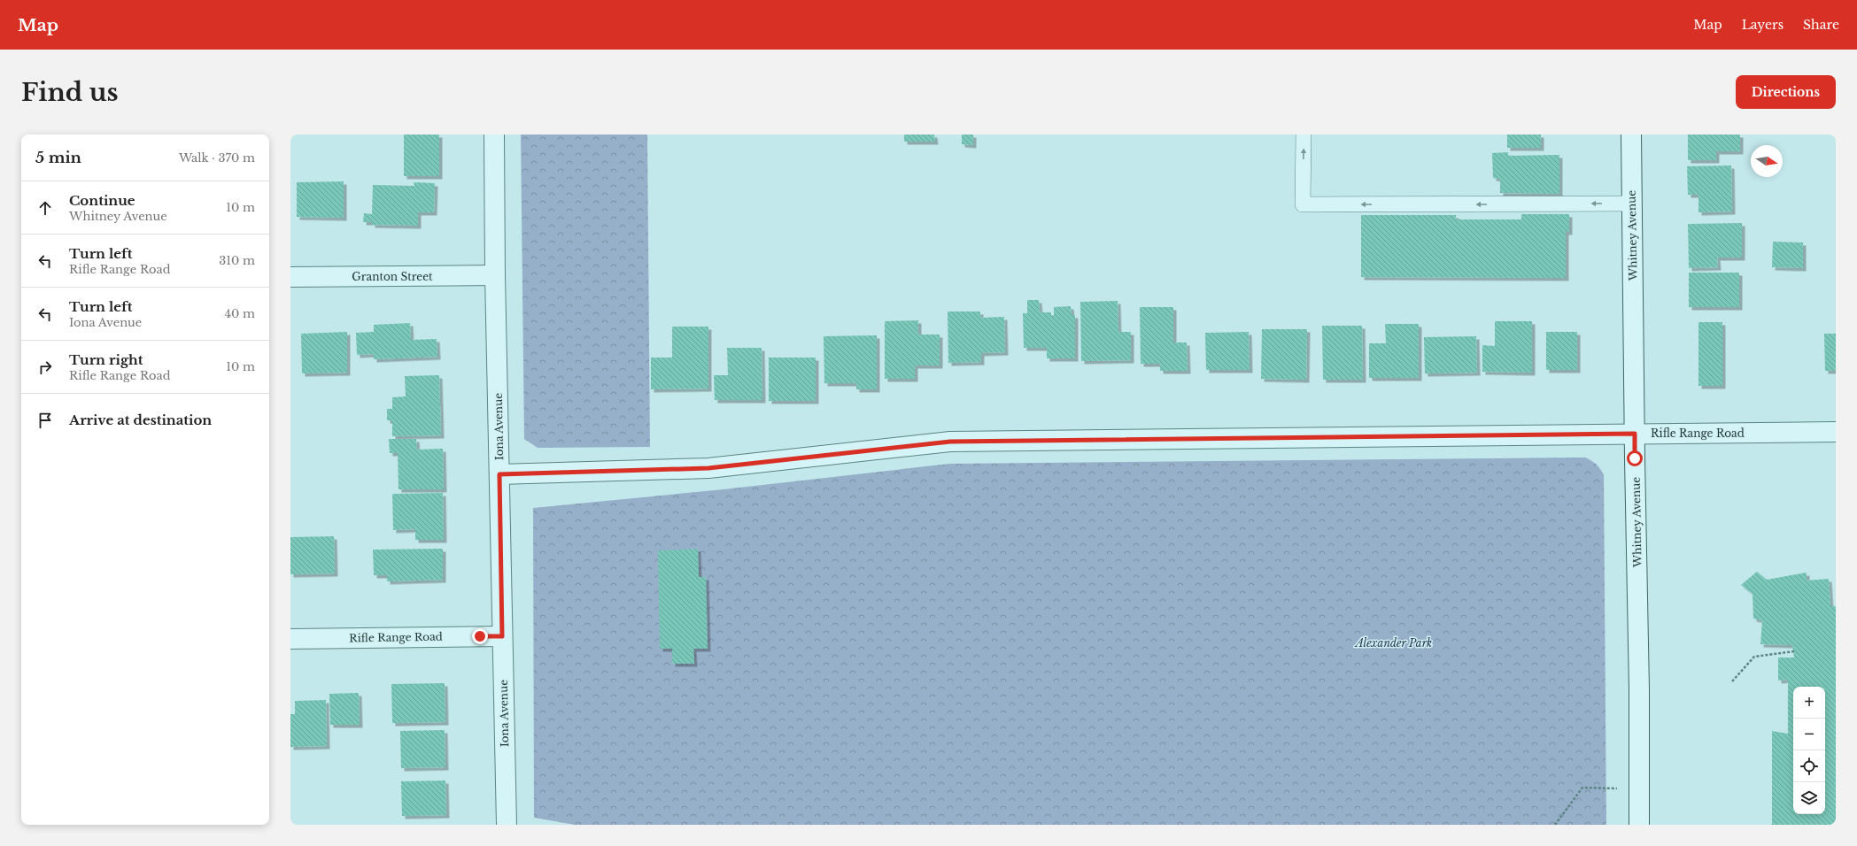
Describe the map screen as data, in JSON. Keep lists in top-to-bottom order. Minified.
{"streets":{"street":["Whitney Avenue","Granton Street","Iona Avenue","Rifle Range Road"]},"crossings":[["Whitney Avenue","Rifle Range Road"],["Granton Street","Iona Avenue"],["Iona Avenue","Rifle Range Road"]],"parks":["Alexander Park"],"north":"right","page":{"header":"Map","nav":["Map","Layers","Share"],"buttons":"Directions","title":"Find us","heading":["5 min","Walk · 370 m"],"list":[["Continue","Whitney Avenue","10 m"],["Turn left","Rifle Range Road","310 m"],["Turn left","Iona Avenue","40 m"],["Turn right","Rifle Range Road","10 m"],"Arrive at destination"],"map_buttons":["+","−"]}}
